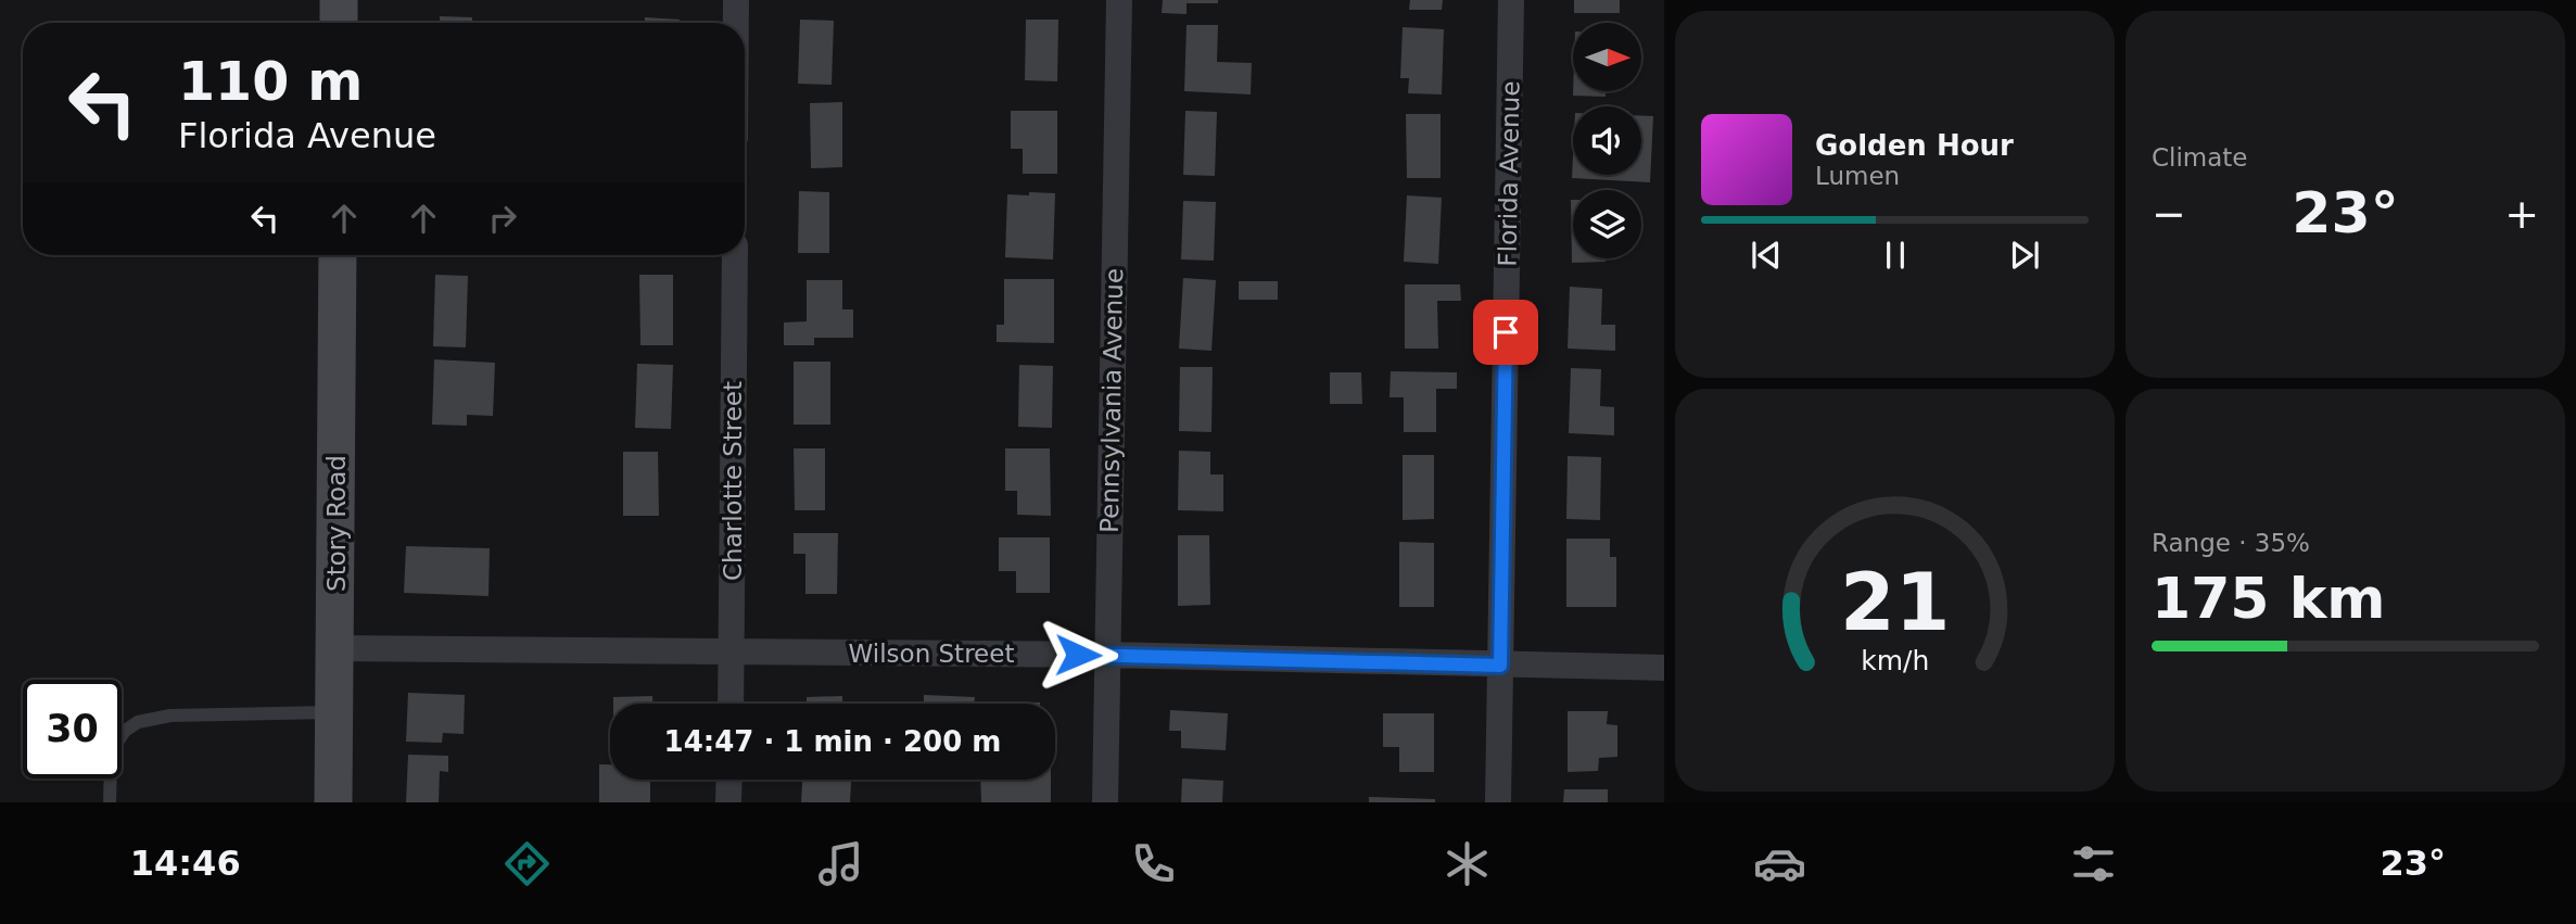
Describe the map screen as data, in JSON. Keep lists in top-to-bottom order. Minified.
{"streets":{"street":["Florida Avenue","Pennsylvania Avenue","Charlotte Street","Story Road","Wilson Street"]},"crossings":[["Florida Avenue","Wilson Street"],["Pennsylvania Avenue","Wilson Street"],["Charlotte Street","Wilson Street"],["Story Road","Wilson Street"]],"north":"right","page":{"tile":["Climate",["Range · 35%","175 km"]],"turn":["110 m","Florida Avenue"],"song":["Golden Hour","Lumen"],"heat":["−","23°","+"],"limit":"30","trip":"14:47 · 1 min · 200 m","tabs":["14:46","23°"],"gauge":["21","km/h"]}}
